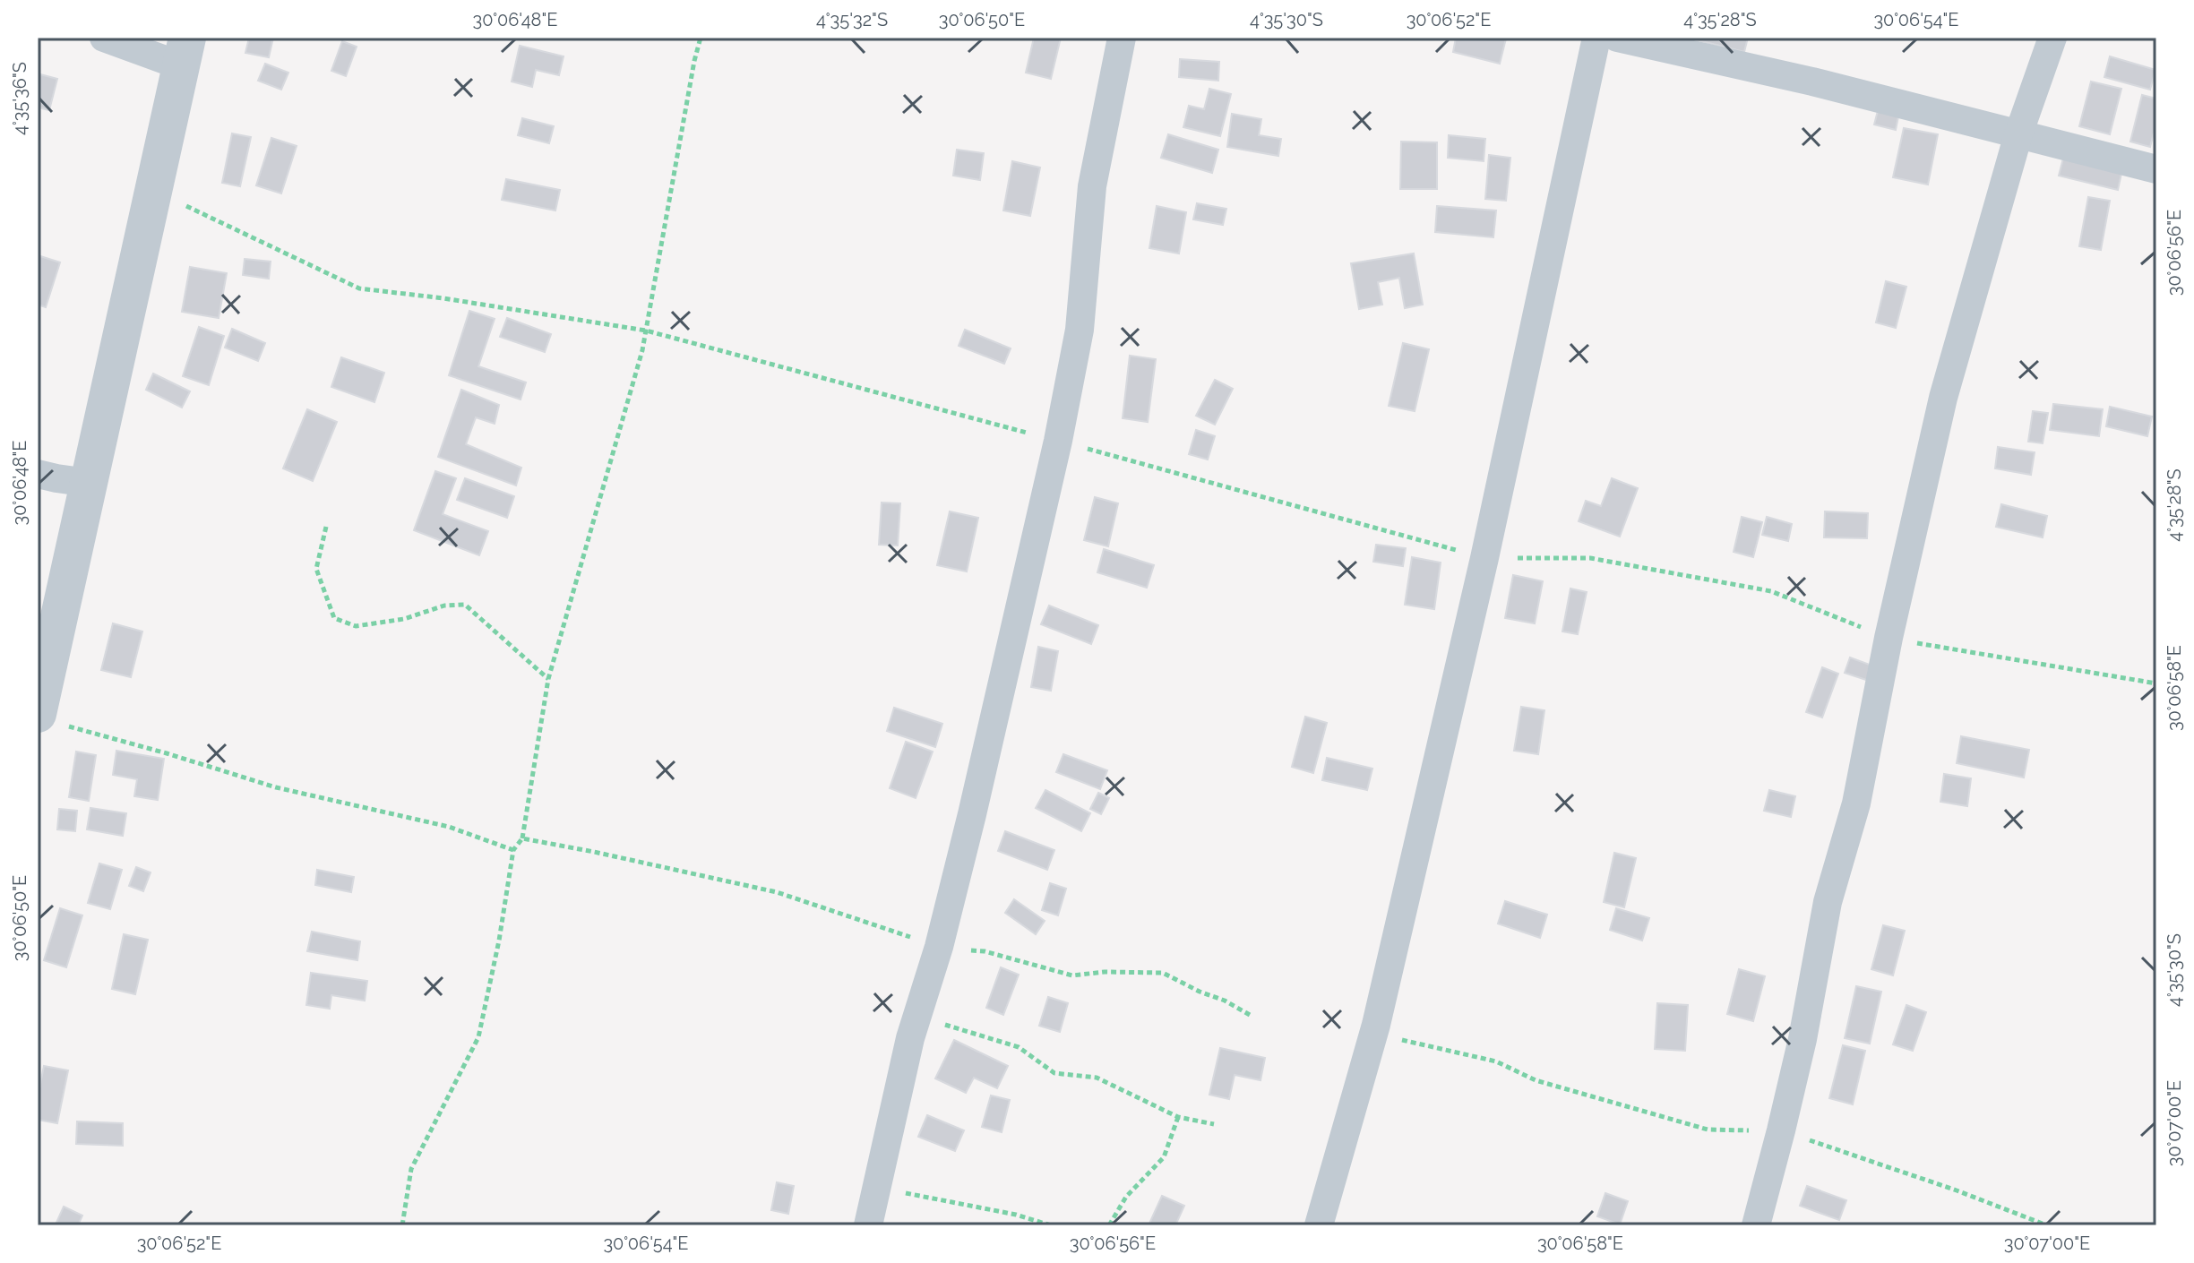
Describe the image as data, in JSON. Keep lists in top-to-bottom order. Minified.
{"coordinates":["30°06'48\"E","4°35'32\"S","30°06'50\"E","4°35'30\"S","30°06'52\"E","4°35'28\"S","30°06'54\"E","4°35'36\"S","30°06'56\"E","30°06'58\"E","30°07'00\"E"]}
